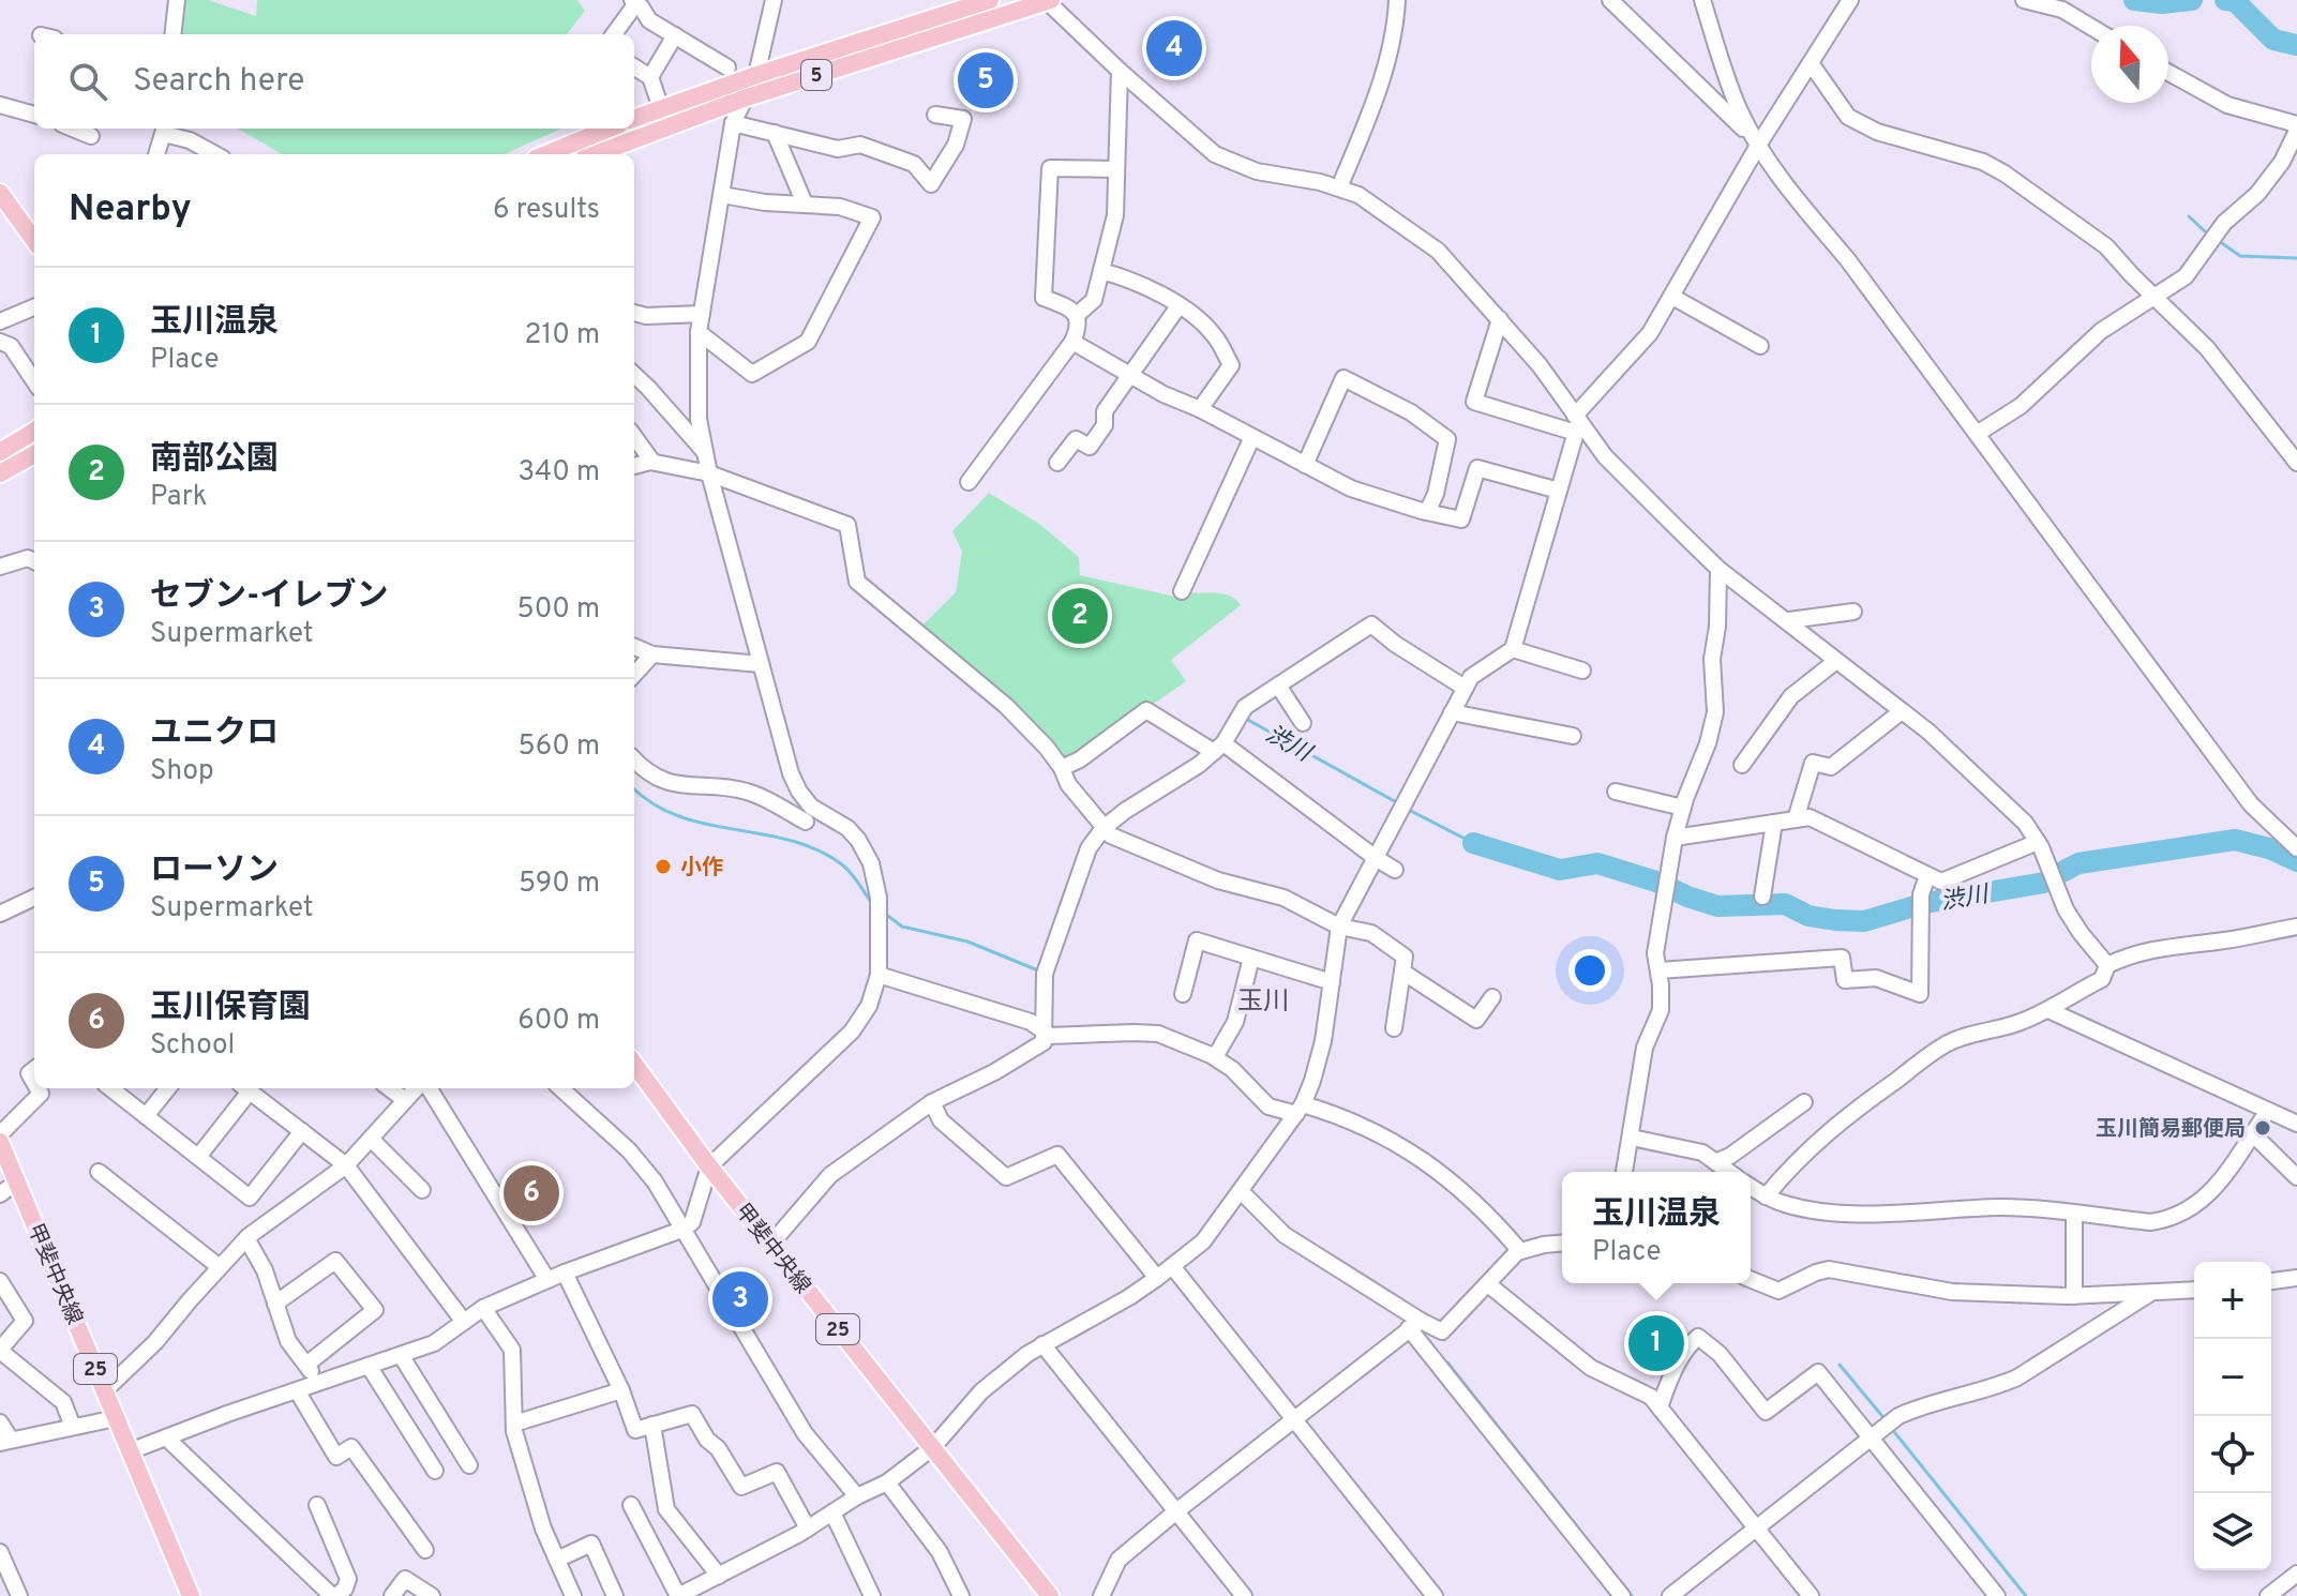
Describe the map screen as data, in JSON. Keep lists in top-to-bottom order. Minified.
{"streets":{"main road":["5","甲斐中央線","25"]},"districts":["玉川"],"water":["渋川"],"places":["小作","玉川簡易郵便局"],"north":"top","page":{"pins":["4","5","2","6","3","1"],"search":"Search here","heading":["Nearby","6 results"],"list":[{"mark":"1","name":"玉川温泉","note":"Place","value":"210 m"},{"mark":"2","name":"南部公園","note":"Park","value":"340 m"},{"mark":"3","name":"セブン-イレブン","note":"Supermarket","value":"500 m"},{"mark":"4","name":"ユニクロ","note":"Shop","value":"560 m"},{"mark":"5","name":"ローソン","note":"Supermarket","value":"590 m"},{"mark":"6","name":"玉川保育園","note":"School","value":"600 m"}],"popup":["玉川温泉","Place"],"map_buttons":["+","−"]}}
